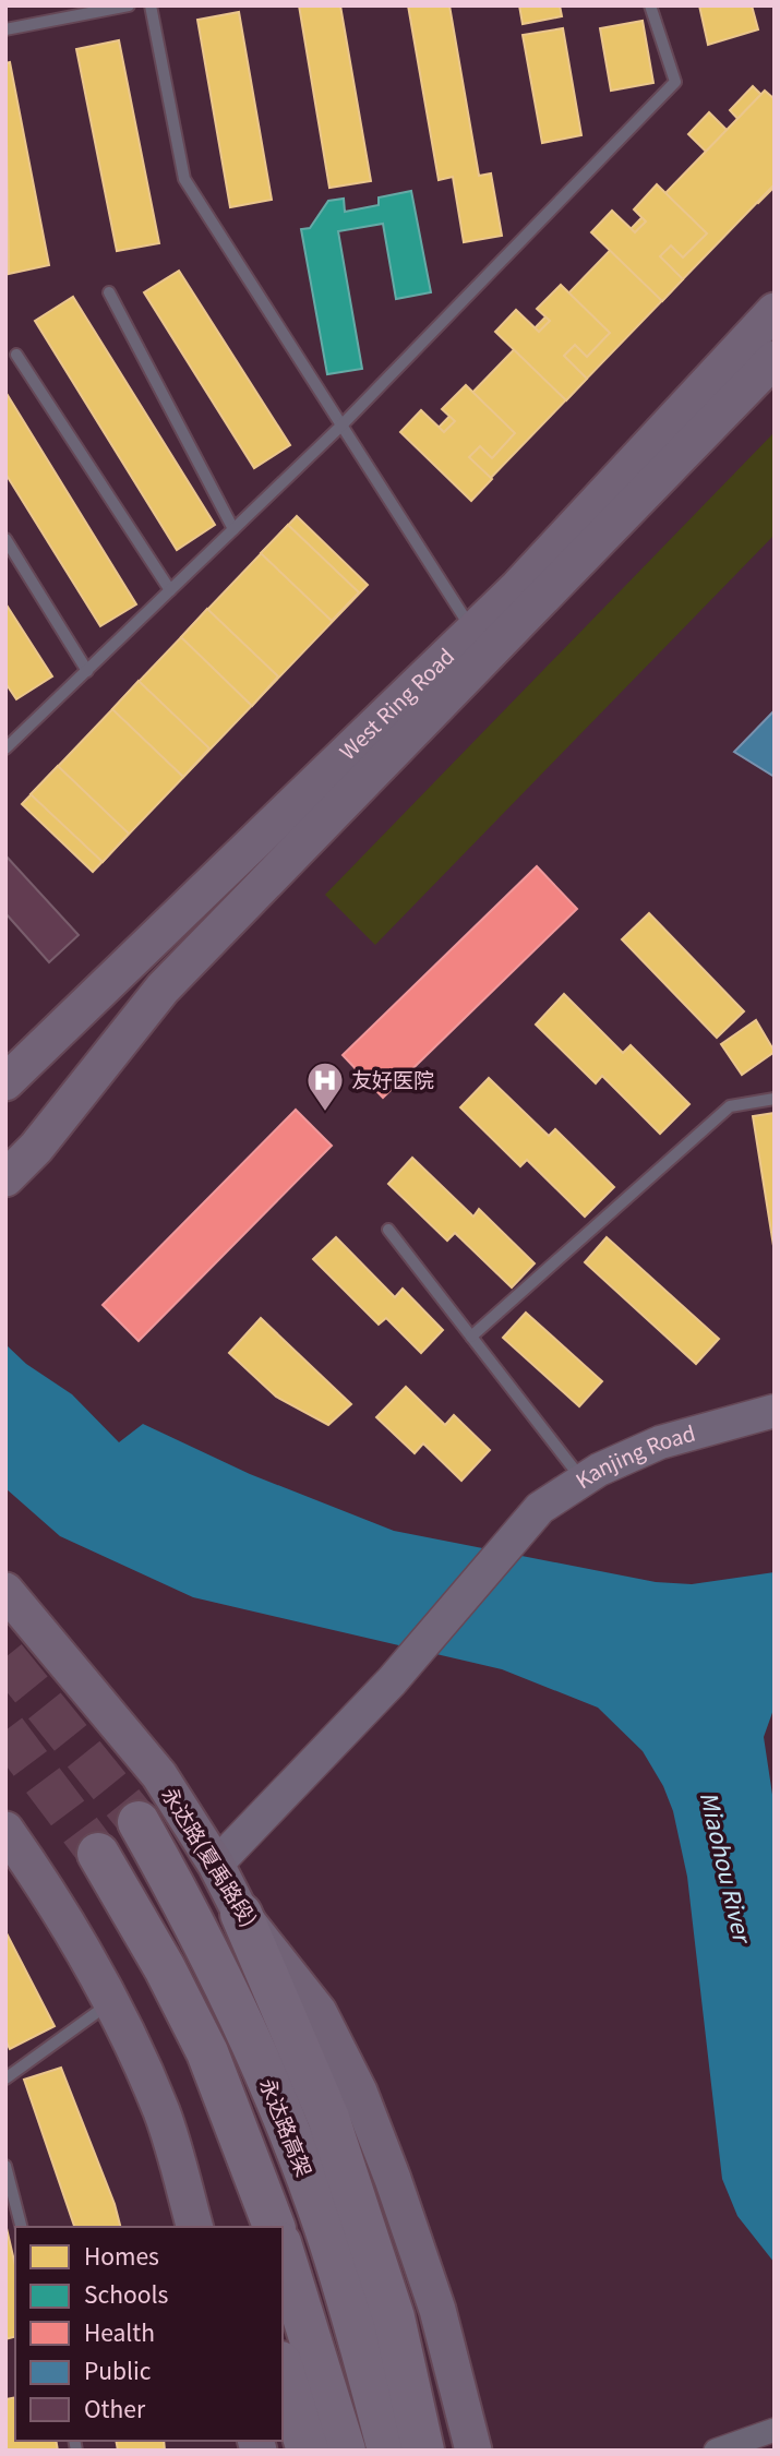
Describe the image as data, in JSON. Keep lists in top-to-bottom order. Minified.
{"streets":{"highway":["永达路高架"],"main road":["West Ring Road","Kanjing Road","永达路(夏禹路段)"]},"crossings":[["Kanjing Road","永达路(夏禹路段)"]],"water":["Miaohou River"],"places":{"hospital":["友好医院"]},"legend":["Homes","Schools","Health","Public","Other"]}
